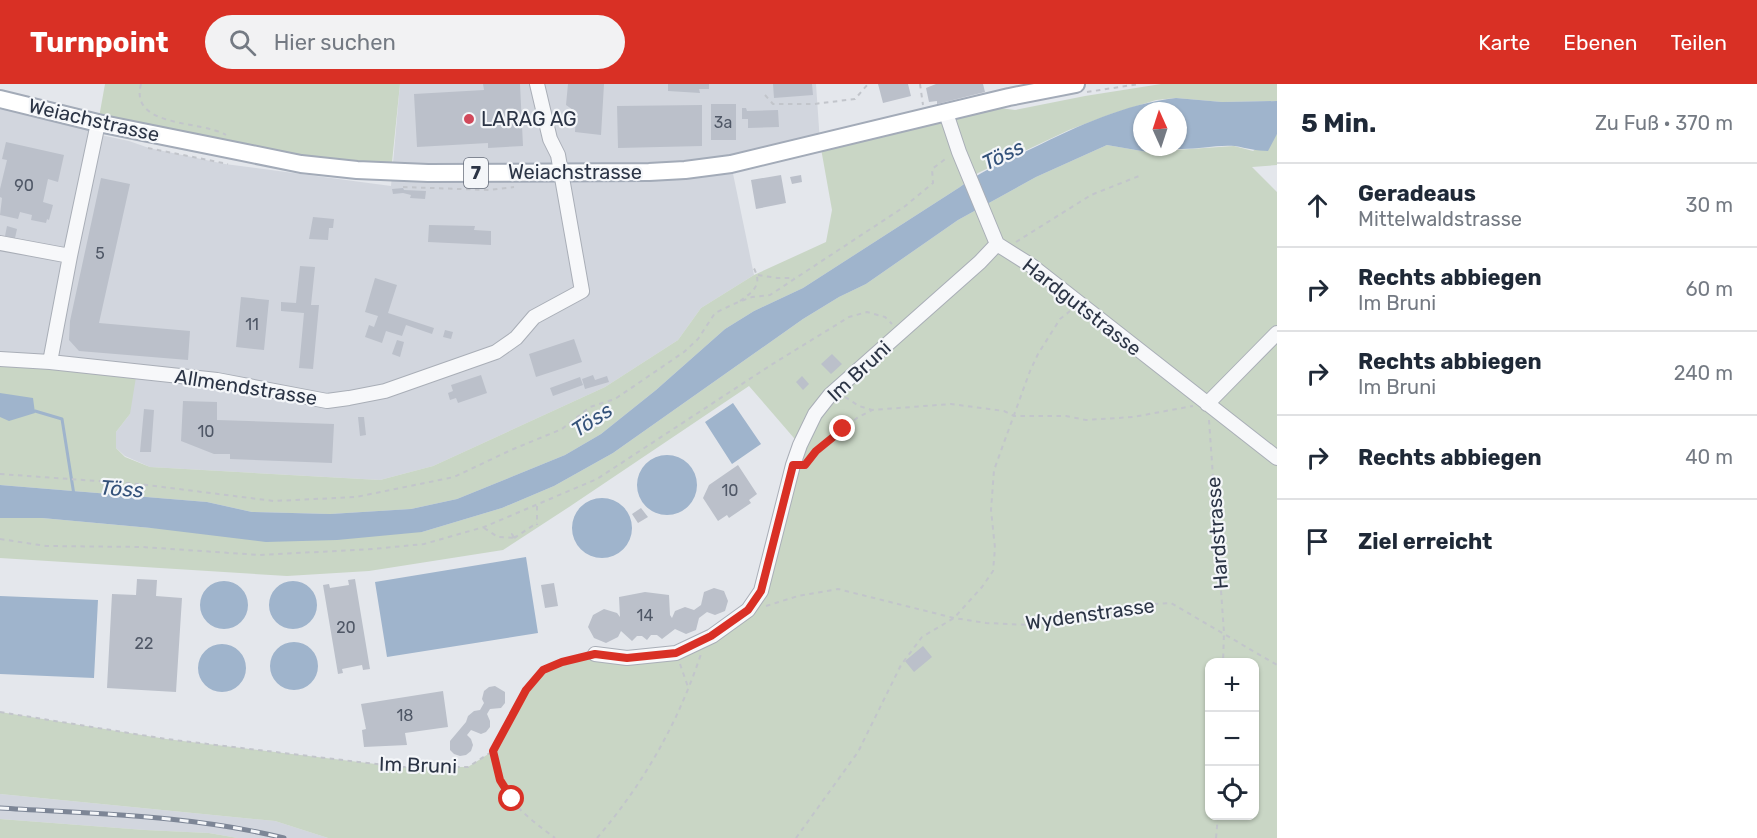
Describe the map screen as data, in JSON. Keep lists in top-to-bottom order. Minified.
{"streets":{"main road":["Weiachstrasse","7"],"street":["Hardgutstrasse","Im Bruni","Allmendstrasse"],"path":["Hardstrasse","Wydenstrasse"]},"crossings":[["Weiachstrasse","Allmendstrasse"],["Hardgutstrasse","Im Bruni"],["Hardgutstrasse","Hardstrasse"],["Im Bruni","Wydenstrasse"],["Hardstrasse","Wydenstrasse"]],"water":["Töss"],"places":["LARAG AG"],"house_numbers":["3a","90","5","11","10","10","14","20","22","18"],"north":"top","page":{"header":"Turnpoint","search":"Hier suchen","nav":["Karte","Ebenen","Teilen"],"heading":["5 Min.","Zu Fuß · 370 m"],"list":[["Geradeaus","Mittelwaldstrasse","30 m"],["Rechts abbiegen","Im Bruni","60 m"],["Rechts abbiegen","Im Bruni","240 m"],["Rechts abbiegen","40 m"],"Ziel erreicht"],"map_buttons":["+","−"]}}
